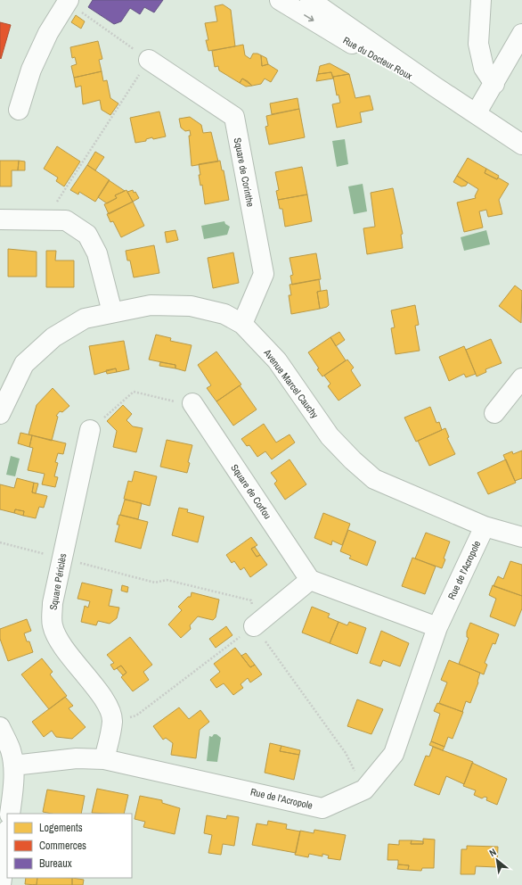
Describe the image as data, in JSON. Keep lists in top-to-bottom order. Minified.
{"streets":{"street":["Rue du Docteur Roux","Square de Corinthe","Avenue Marcel Cauchy","Square de Corfou","Rue de l’Acropole","Square Périclès"]},"crossings":[["Square de Corinthe","Avenue Marcel Cauchy"],["Avenue Marcel Cauchy","Rue de l’Acropole"],["Rue de l’Acropole","Square Périclès"]],"legend":["Logements","Commerces","Bureaux"],"north":"top left"}
